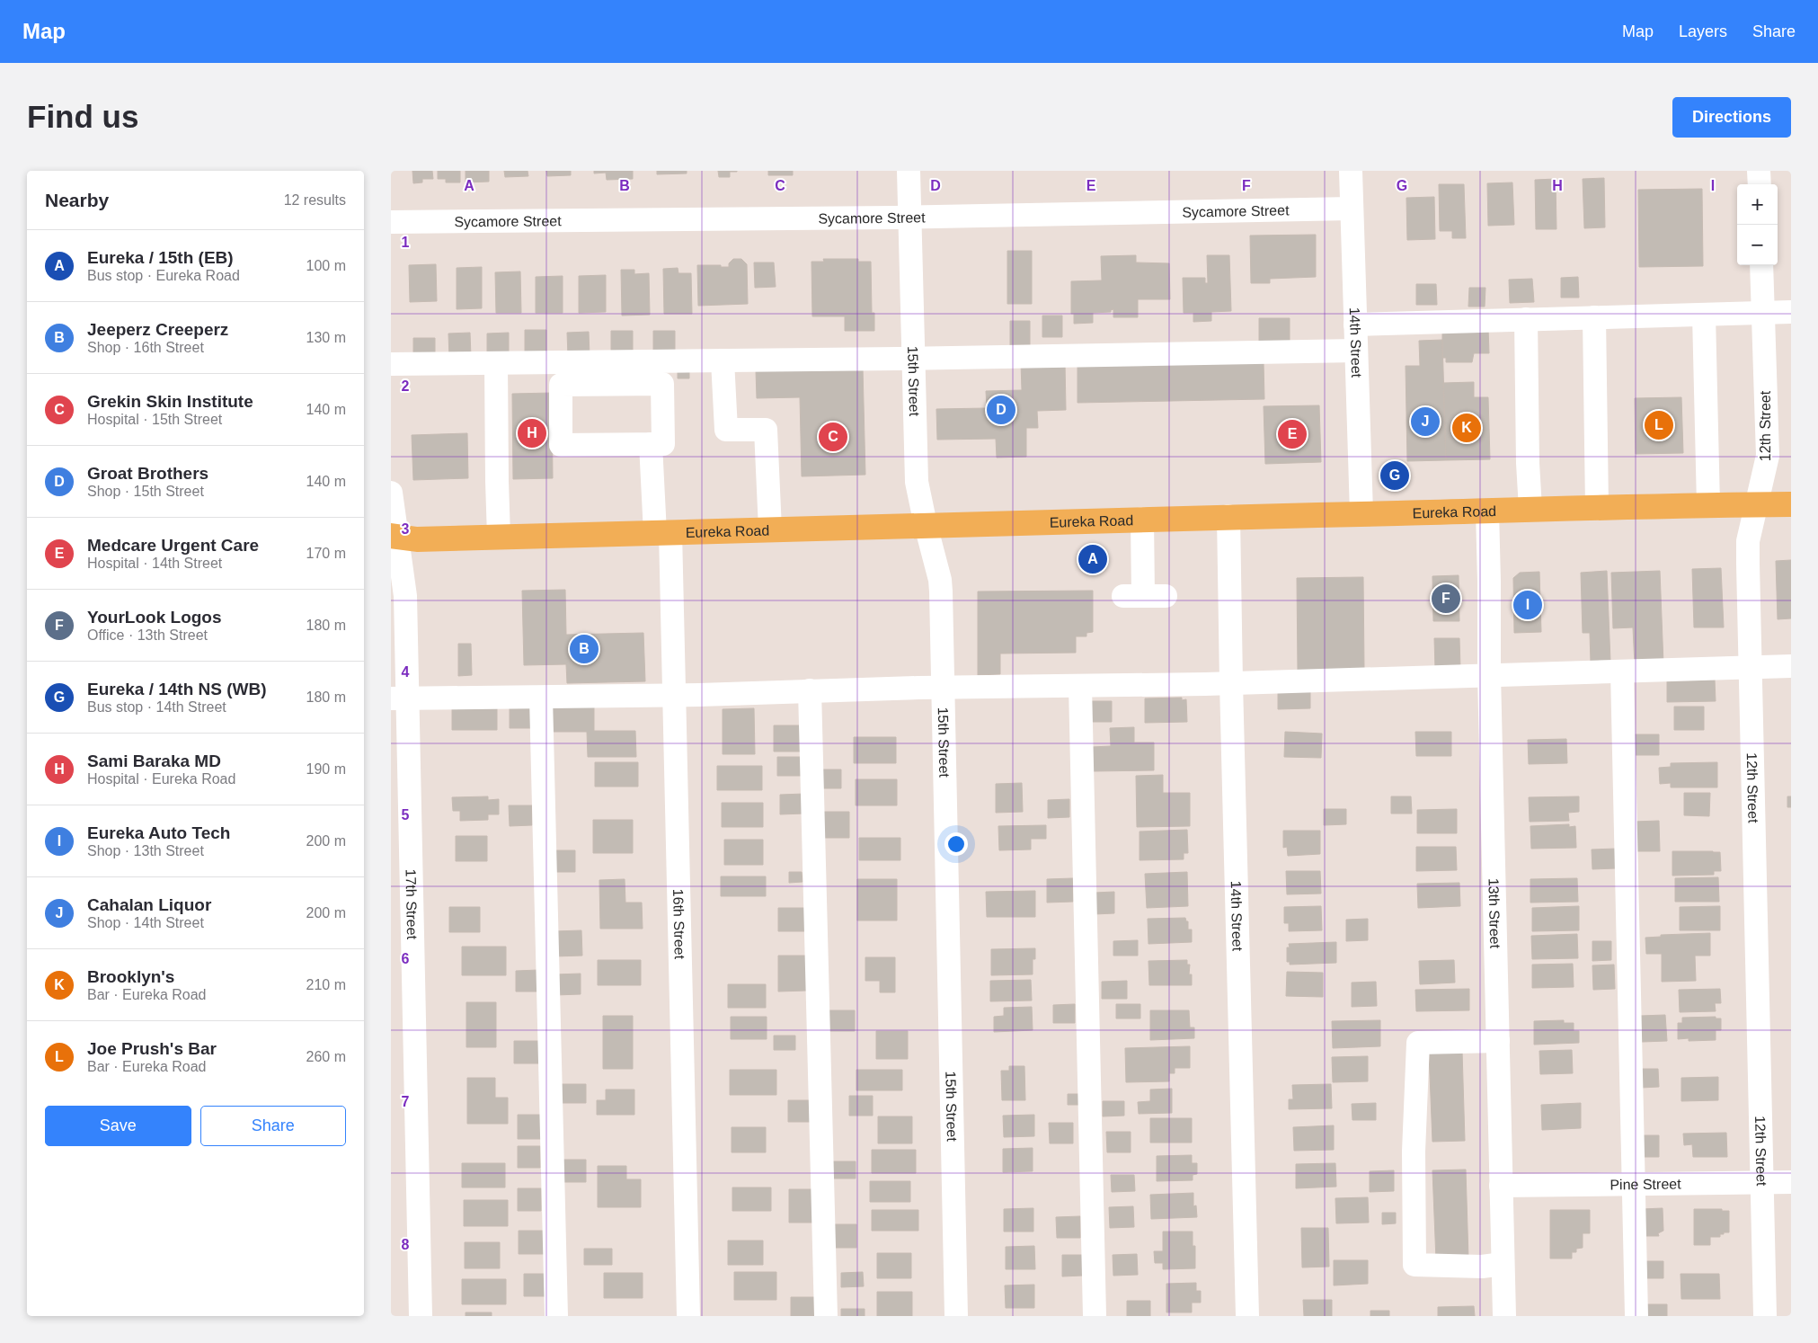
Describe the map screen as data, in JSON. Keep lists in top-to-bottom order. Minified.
{"streets":{"main road":["Eureka Road"],"street":["Sycamore Street","14th Street","15th Street","12th Street","17th Street","13th Street","16th Street","Pine Street"]},"crossings":[["Sycamore Street","14th Street"],["Sycamore Street","15th Street"],["14th Street","Eureka Road"],["15th Street","Eureka Road"],["12th Street","Eureka Road"],["12th Street","Pine Street"],["Eureka Road","17th Street"],["Eureka Road","13th Street"],["Eureka Road","16th Street"],["13th Street","Pine Street"]],"page":{"header":"Map","nav":["Map","Layers","Share"],"buttons":["Directions",["Save","Share"]],"title":"Find us","heading":["Nearby","12 results"],"map_buttons":["+","−"],"list":[{"mark":"A","name":"Eureka / 15th (EB)","note":"Bus stop · Eureka Road","value":"100 m"},{"mark":"B","name":"Jeeperz Creeperz","note":"Shop · 16th Street","value":"130 m"},{"mark":"C","name":"Grekin Skin Institute","note":"Hospital · 15th Street","value":"140 m"},{"mark":"D","name":"Groat Brothers","note":"Shop · 15th Street","value":"140 m"},{"mark":"E","name":"Medcare Urgent Care","note":"Hospital · 14th Street","value":"170 m"},{"mark":"F","name":"YourLook Logos","note":"Office · 13th Street","value":"180 m"},{"mark":"G","name":"Eureka / 14th NS (WB)","note":"Bus stop · 14th Street","value":"180 m"},{"mark":"H","name":"Sami Baraka MD","note":"Hospital · Eureka Road","value":"190 m"},{"mark":"I","name":"Eureka Auto Tech","note":"Shop · 13th Street","value":"200 m"},{"mark":"J","name":"Cahalan Liquor","note":"Shop · 14th Street","value":"200 m"},{"mark":"K","name":"Brooklyn's","note":"Bar · Eureka Road","value":"210 m"},{"mark":"L","name":"Joe Prush's Bar","note":"Bar · Eureka Road","value":"260 m"}],"pins":["D","J","L","K","H","E","C","G","A","F","I","B"]},"grid":{"columns":["A","B","C","D","E","F","G","H","I"],"rows":["1","2","3","4","5","6","7","8"]}}
